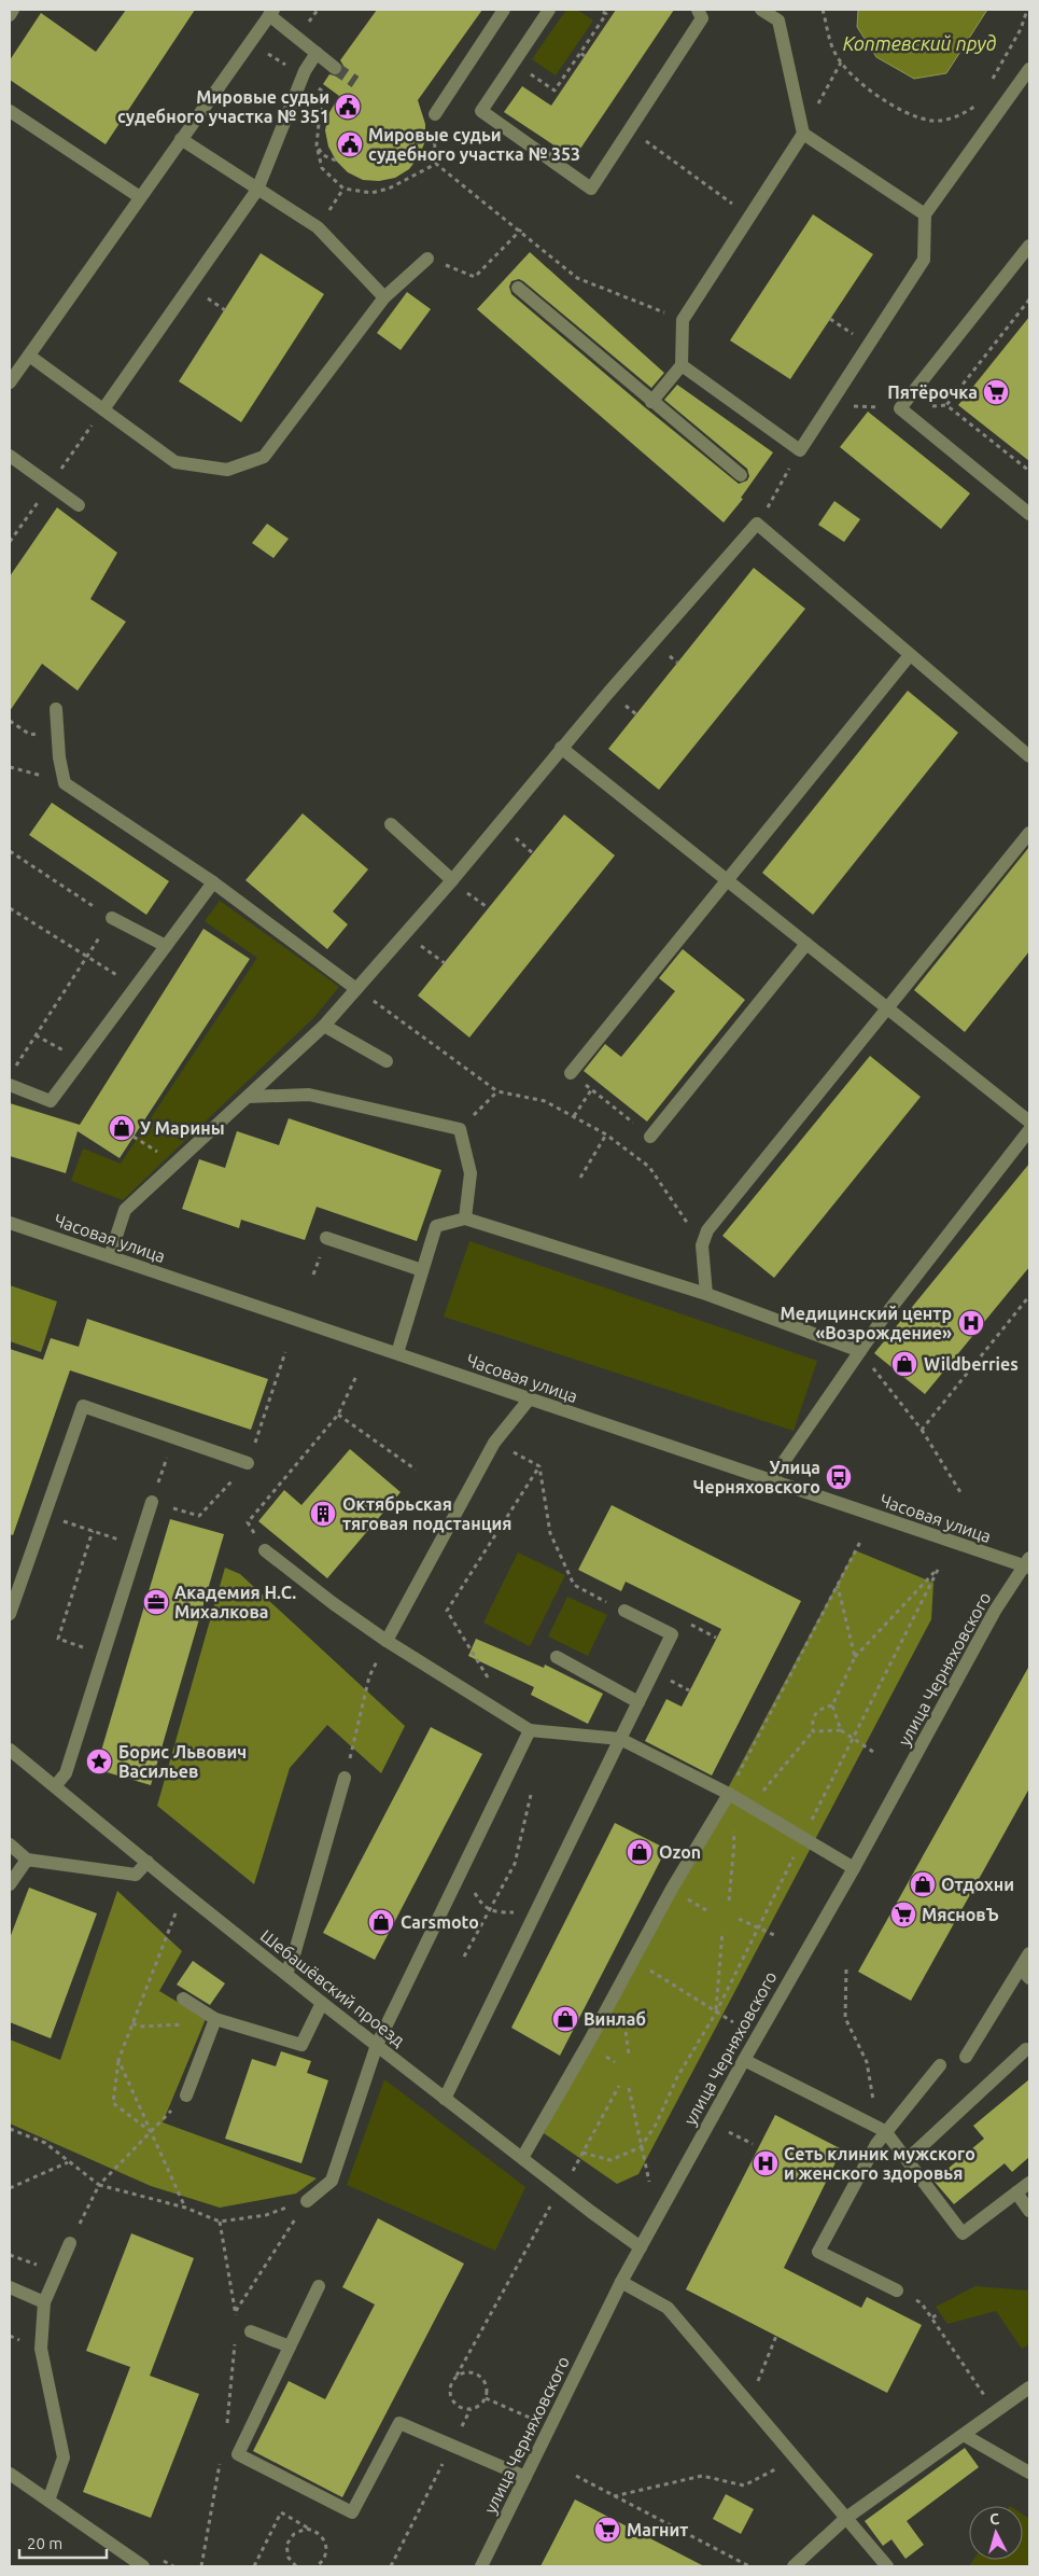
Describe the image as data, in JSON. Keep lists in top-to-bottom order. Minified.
{"streets":{"street":["Часовая улица","улица Черняховского","Шебашёвский проезд"]},"crossings":[["Часовая улица","улица Черняховского"],["улица Черняховского","Шебашёвский проезд"]],"water":["Коптевский пруд"],"places":{"public building":["Мировые судьи судебного участка № 351","Мировые судьи судебного участка № 353"],"supermarket":["Пятёрочка","МясновЪ","Магнит"],"shop":["У Марины","Wildberries","Ozon","Отдохни","Carsmoto","Винлаб"],"hospital":["Медицинский центр «Возрождение»","Сеть клиник мужского и женского здоровья"],"bus stop":["Улица Черняховского"],"building":["Октябрьская тяговая подстанция"],"office":["Академия Н.С. Михалкова"],"place":["Борис Львович Васильев"]},"scale_bar":"20 m","north":"top"}
